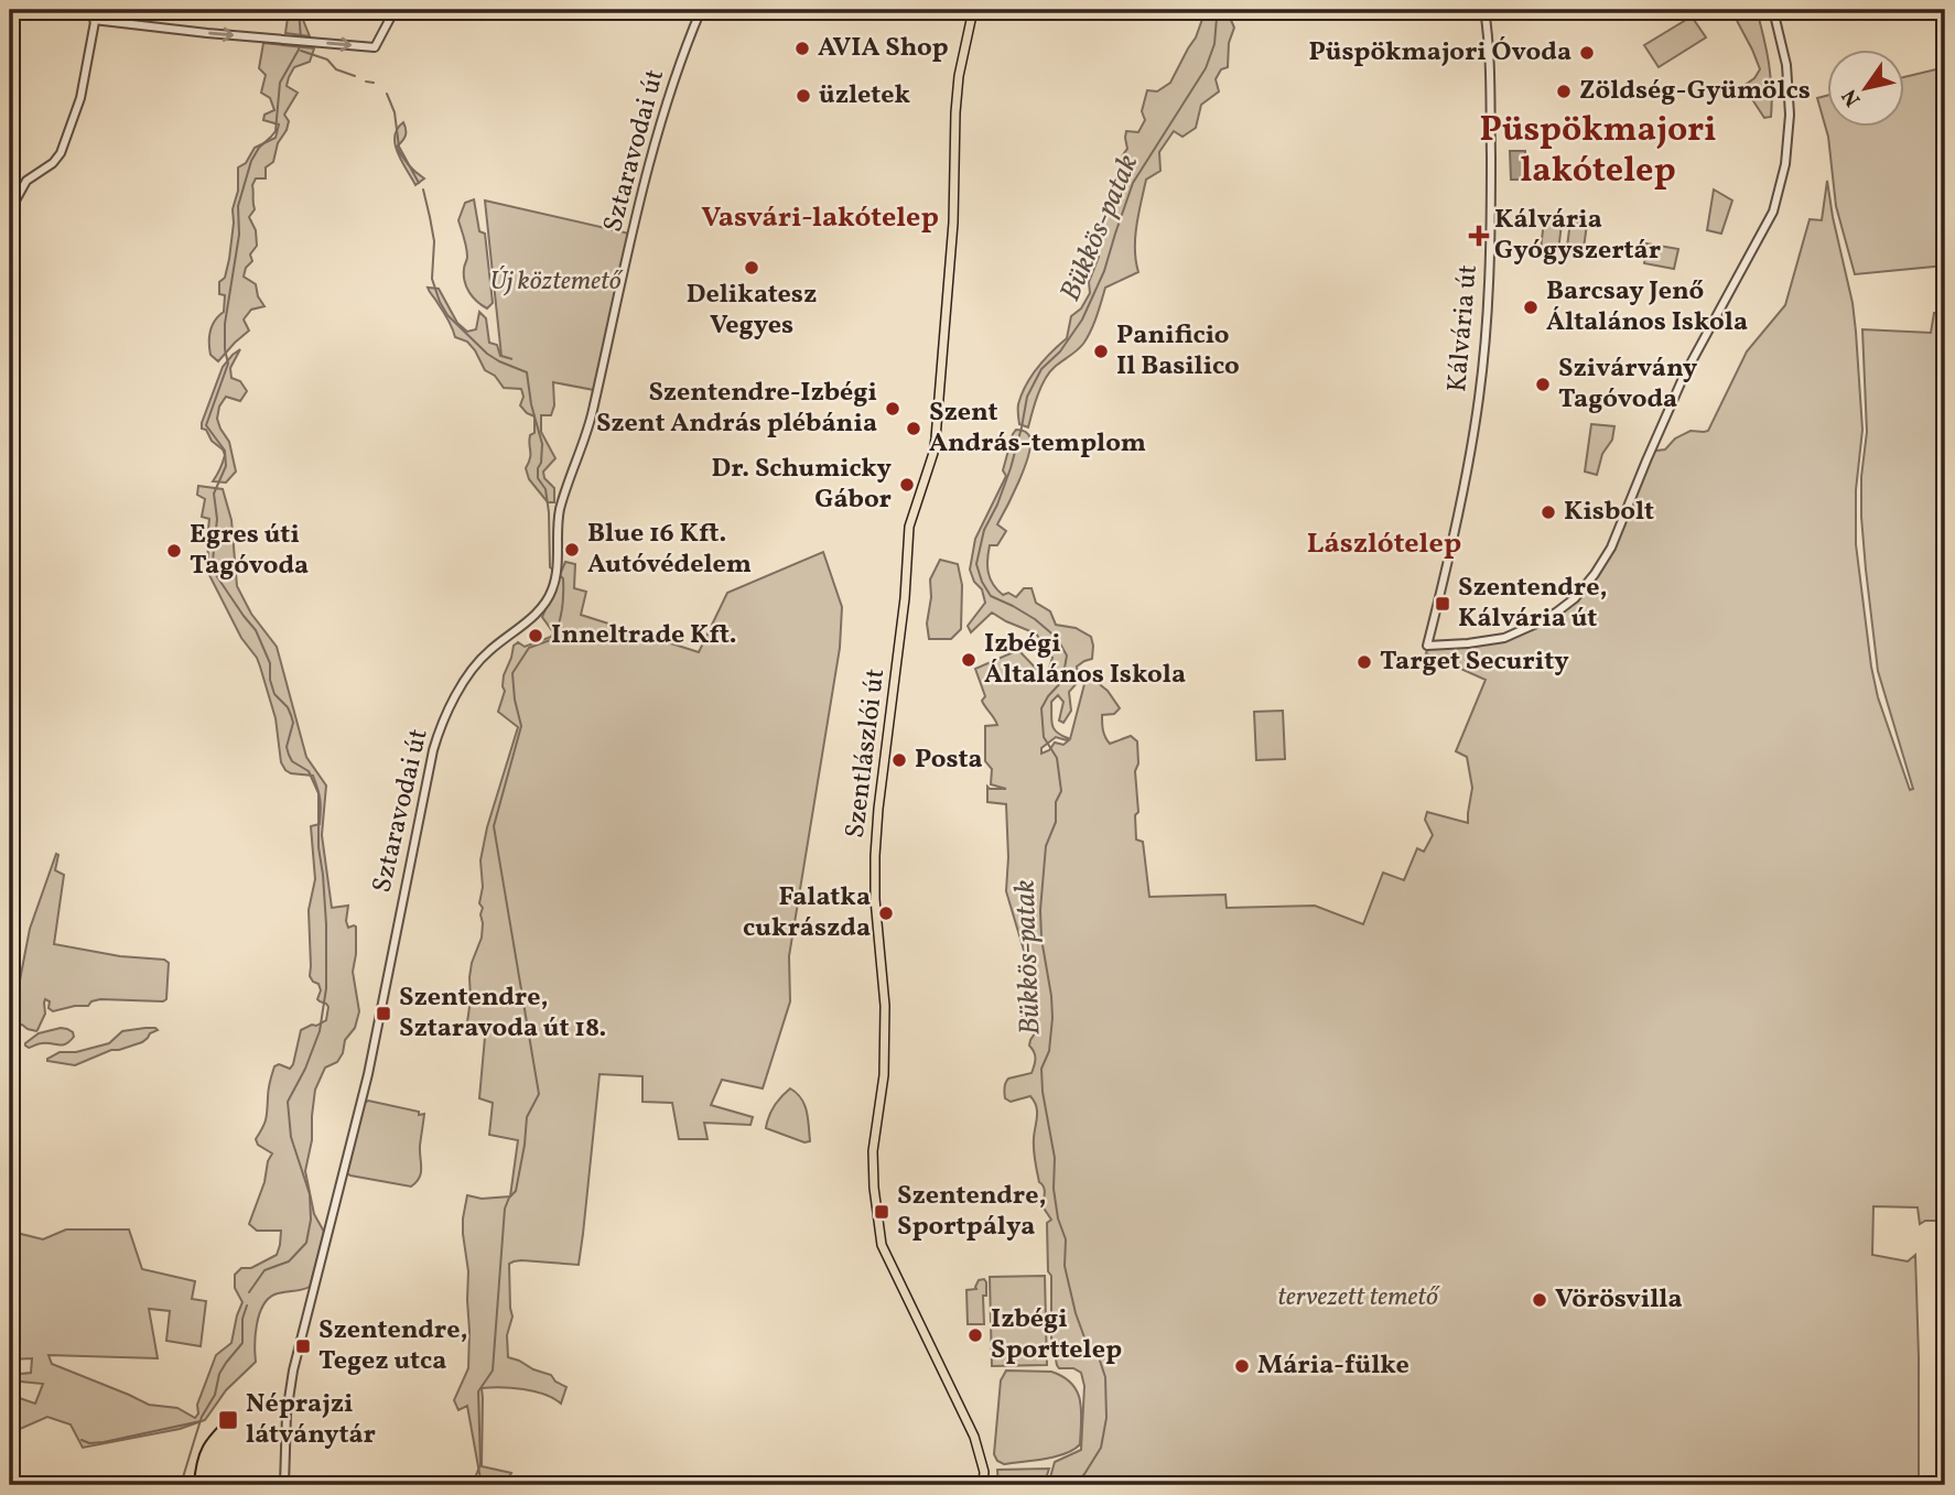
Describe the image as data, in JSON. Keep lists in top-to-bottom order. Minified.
{"streets":{"main road":["Szentlászlói út"],"street":["Sztaravodai út","Kálvária út"]},"districts":["Püspökmajori lakótelep","Vasvári-lakótelep","Lászlótelep"],"water":["Bükkös-patak"],"parks":["Új köztemető","tervezett temető"],"places":{"other":["AVIA Shop","Püspökmajori Óvoda","Zöldség-Gyümölcs","üzletek","Delikatesz Vegyes","Barcsay Jenő Általános Iskola","Panificio Il Basilico","Szivárvány Tagóvoda","Szentendre-Izbégi Szent András plébánia","Szent András-templom","Dr. Schumicky Gábor","Kisbolt","Blue 16 Kft. Autóvédelem","Egres úti Tagóvoda","Inneltrade Kft.","Izbégi Általános Iskola","Target Security","Posta","Falatka cukrászda","Vörösvilla","Izbégi Sporttelep","Mária-fülke"],"health":["Kálvária Gyógyszertár"],"transit":["Szentendre, Kálvária út","Szentendre, Sztaravoda út 18.","Szentendre, Sportpálya","Szentendre, Tegez utca","Néprajzi látványtár"]},"north":"bottom left"}
